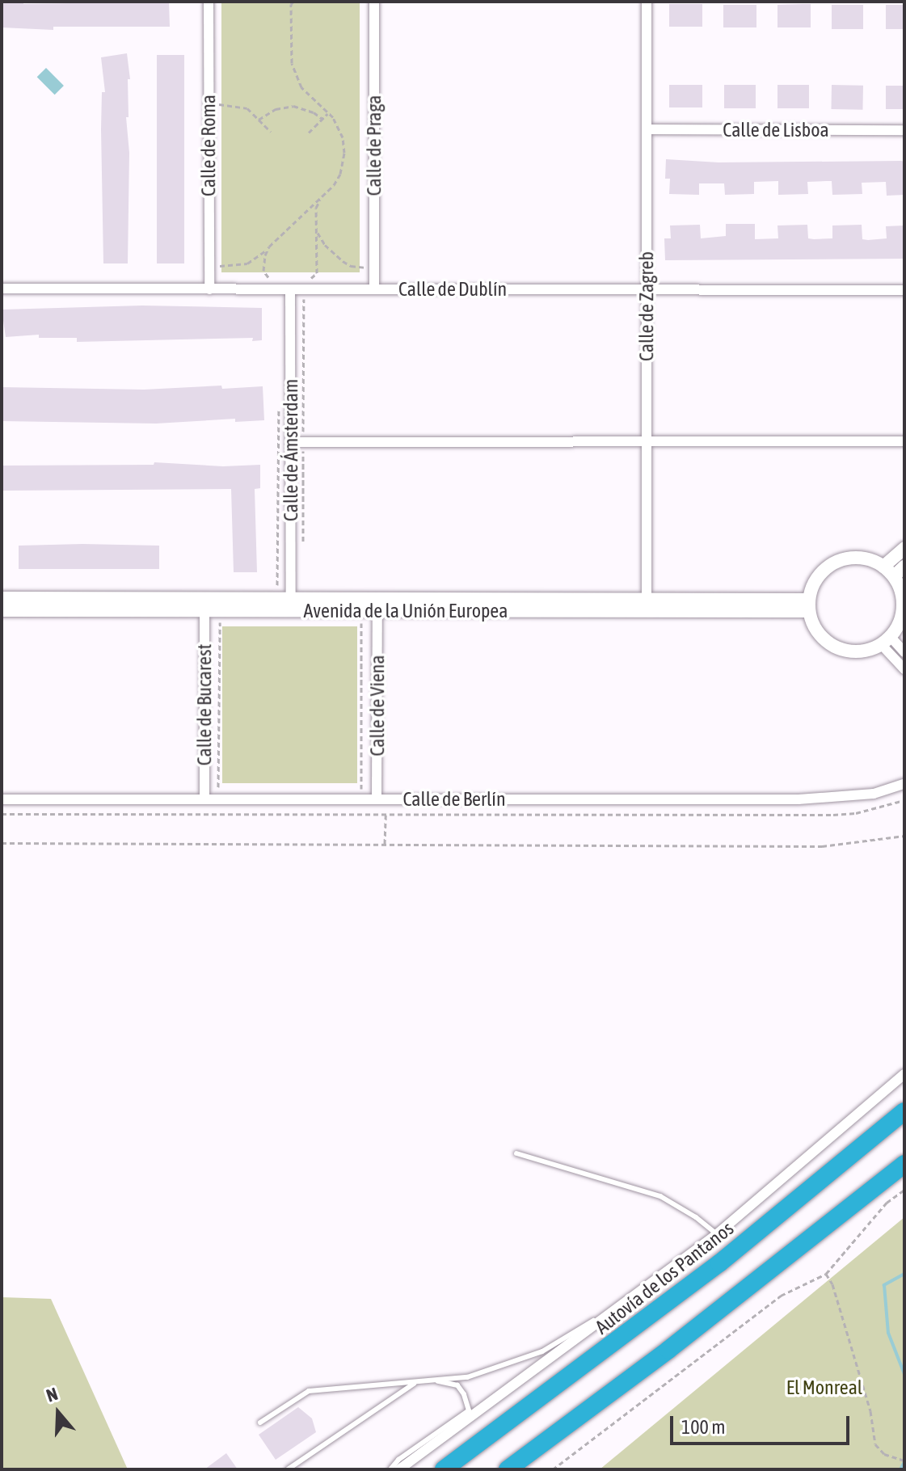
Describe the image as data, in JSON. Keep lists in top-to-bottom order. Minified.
{"streets":{"highway":["Autovía de los Pantanos"],"street":["Calle de Lisboa","Calle de Roma","Calle de Praga","Calle de Dublín","Calle de Zagreb","Calle de Ámsterdam","Avenida de la Unión Europea","Calle de Bucarest","Calle de Viena","Calle de Berlín"]},"crossings":[["Calle de Lisboa","Calle de Zagreb"],["Calle de Roma","Calle de Dublín"],["Calle de Praga","Calle de Dublín"],["Calle de Dublín","Calle de Zagreb"],["Calle de Dublín","Calle de Ámsterdam"],["Calle de Zagreb","Avenida de la Unión Europea"],["Calle de Ámsterdam","Avenida de la Unión Europea"],["Avenida de la Unión Europea","Calle de Bucarest"],["Avenida de la Unión Europea","Calle de Viena"],["Calle de Bucarest","Calle de Berlín"],["Calle de Viena","Calle de Berlín"]],"parks":["El Monreal"],"scale_bar":"100 m","north":"top"}
